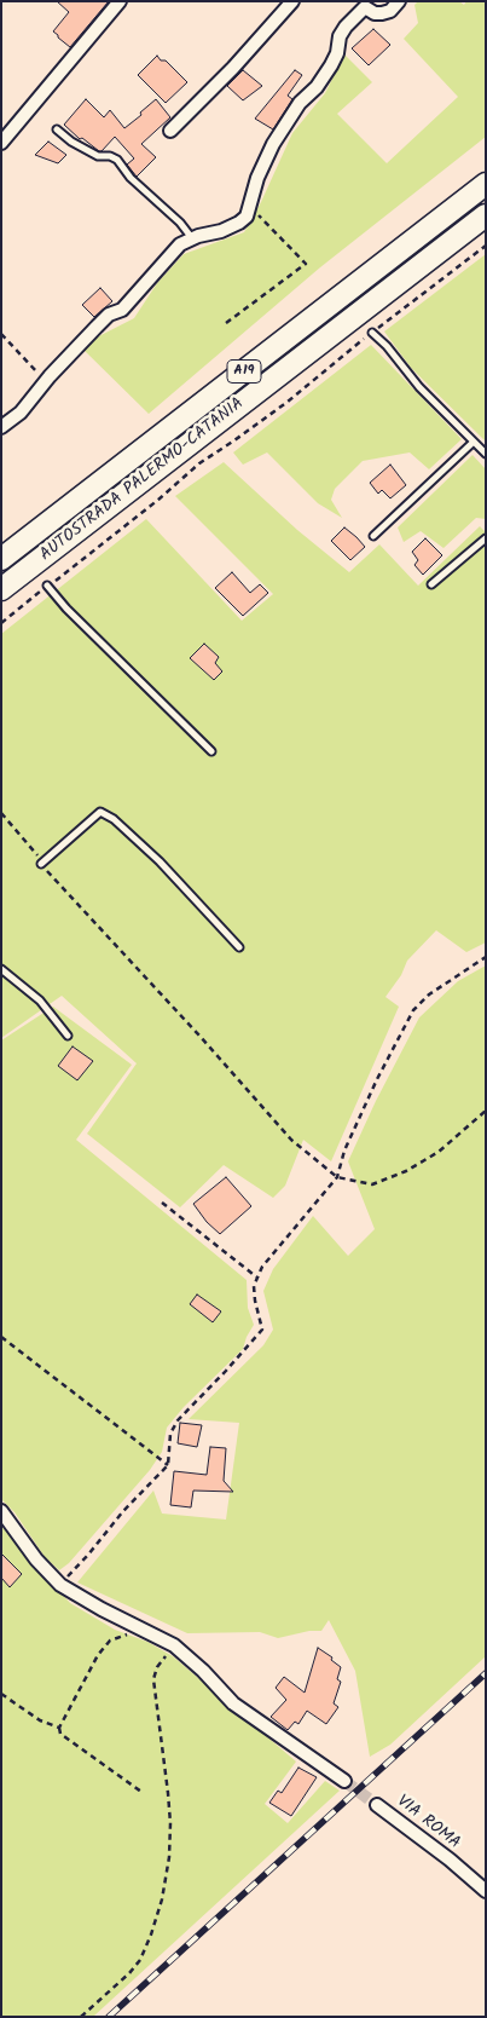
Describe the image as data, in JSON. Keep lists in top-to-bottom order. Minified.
{"streets":{"highway":["A19","AUTOSTRADA PALERMO-CATANIA"],"street":["VIA ROMA"]}}
